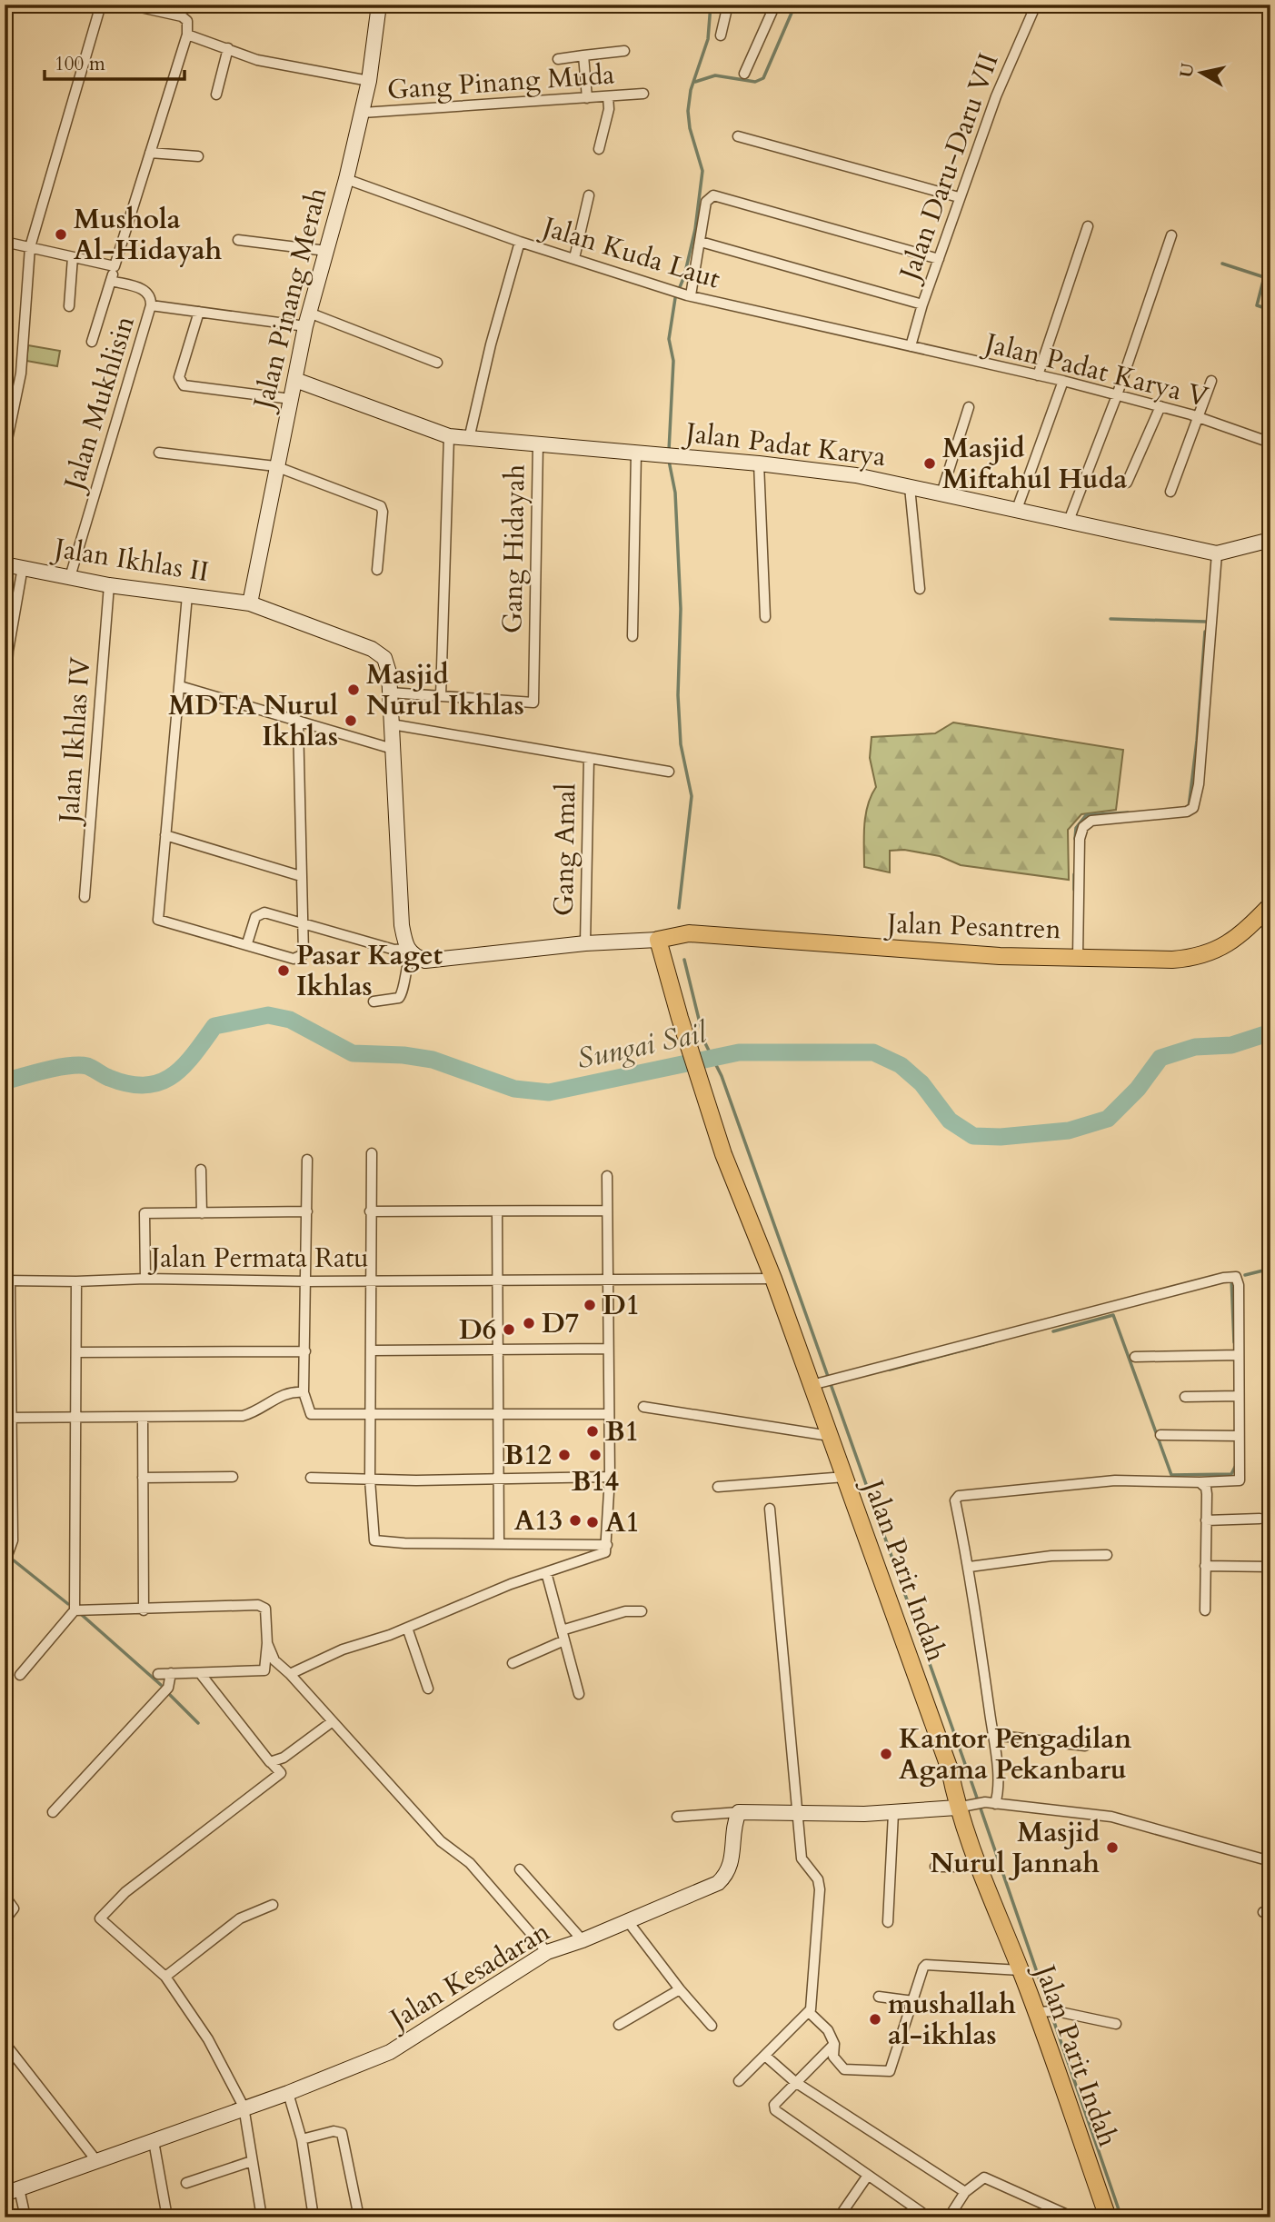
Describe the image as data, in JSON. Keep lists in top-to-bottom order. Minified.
{"streets":{"main road":["Jalan Pesantren","Jalan Parit Indah"],"street":["Gang Pinang Muda","Jalan Daru-Daru VII","Jalan Kuda Laut","Jalan Pinang Merah","Jalan Padat Karya V","Jalan Mukhlisin","Jalan Padat Karya","Gang Hidayah","Jalan Ikhlas II","Jalan Ikhlas IV","Gang Amal","Jalan Permata Ratu","Jalan Kesadaran"]},"crossings":[["Gang Pinang Muda","Jalan Pinang Merah"],["Jalan Daru-Daru VII","Jalan Kuda Laut"],["Jalan Daru-Daru VII","Jalan Padat Karya V"],["Jalan Kuda Laut","Jalan Pinang Merah"],["Jalan Kuda Laut","Jalan Padat Karya V"],["Jalan Pinang Merah","Jalan Padat Karya"],["Jalan Pinang Merah","Jalan Ikhlas II"],["Jalan Mukhlisin","Jalan Ikhlas II"],["Jalan Padat Karya","Gang Hidayah"],["Gang Hidayah","Jalan Ikhlas II"],["Jalan Ikhlas II","Jalan Ikhlas IV"],["Jalan Ikhlas II","Gang Amal"],["Jalan Pesantren","Jalan Parit Indah"],["Jalan Permata Ratu","Jalan Parit Indah"]],"water":["Sungai Sail"],"places":["Mushola Al-Hidayah","Masjid Miftahul Huda","Masjid Nurul Ikhlas","MDTA Nurul Ikhlas","Pasar Kaget Ikhlas","D1","D7","D6","B1","B12","B14","A13","A1","Kantor Pengadilan Agama Pekanbaru","Masjid Nurul Jannah","mushallah al-ikhlas"],"scale_bar":"100 m","north":"left"}
